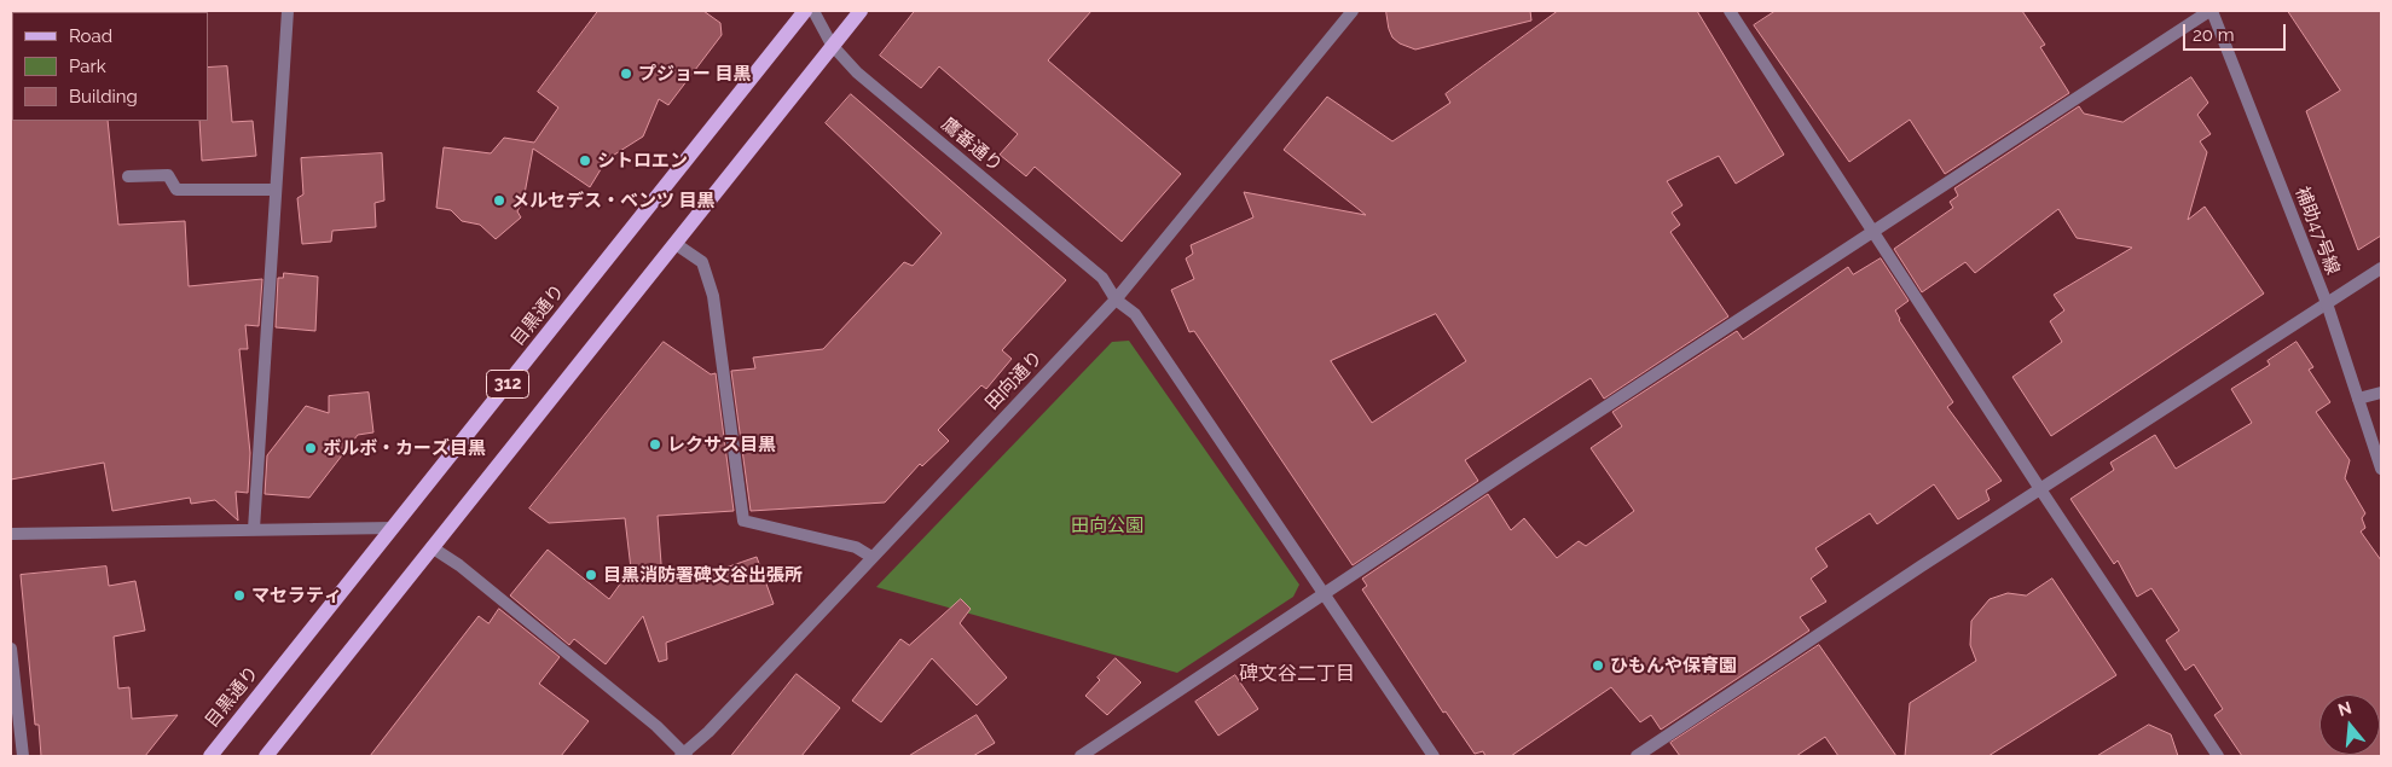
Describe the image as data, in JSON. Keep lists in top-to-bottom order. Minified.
{"streets":{"main road":["目黒通り","312"],"street":["鷹番通り","補助47号線","田向通り"]},"crossings":[["鷹番通り","田向通り"],["鷹番通り","312"]],"districts":["碑文谷二丁目"],"parks":["田向公園"],"places":["プジョー 目黒","シトロエン","メルセデス・ベンツ 目黒","レクサス目黒","ボルボ・カーズ目黒","目黒消防署碑文谷出張所","マセラティ","ひもんや保育園"],"legend":["Road","Park","Building"],"scale_bar":"20 m","north":"top"}
